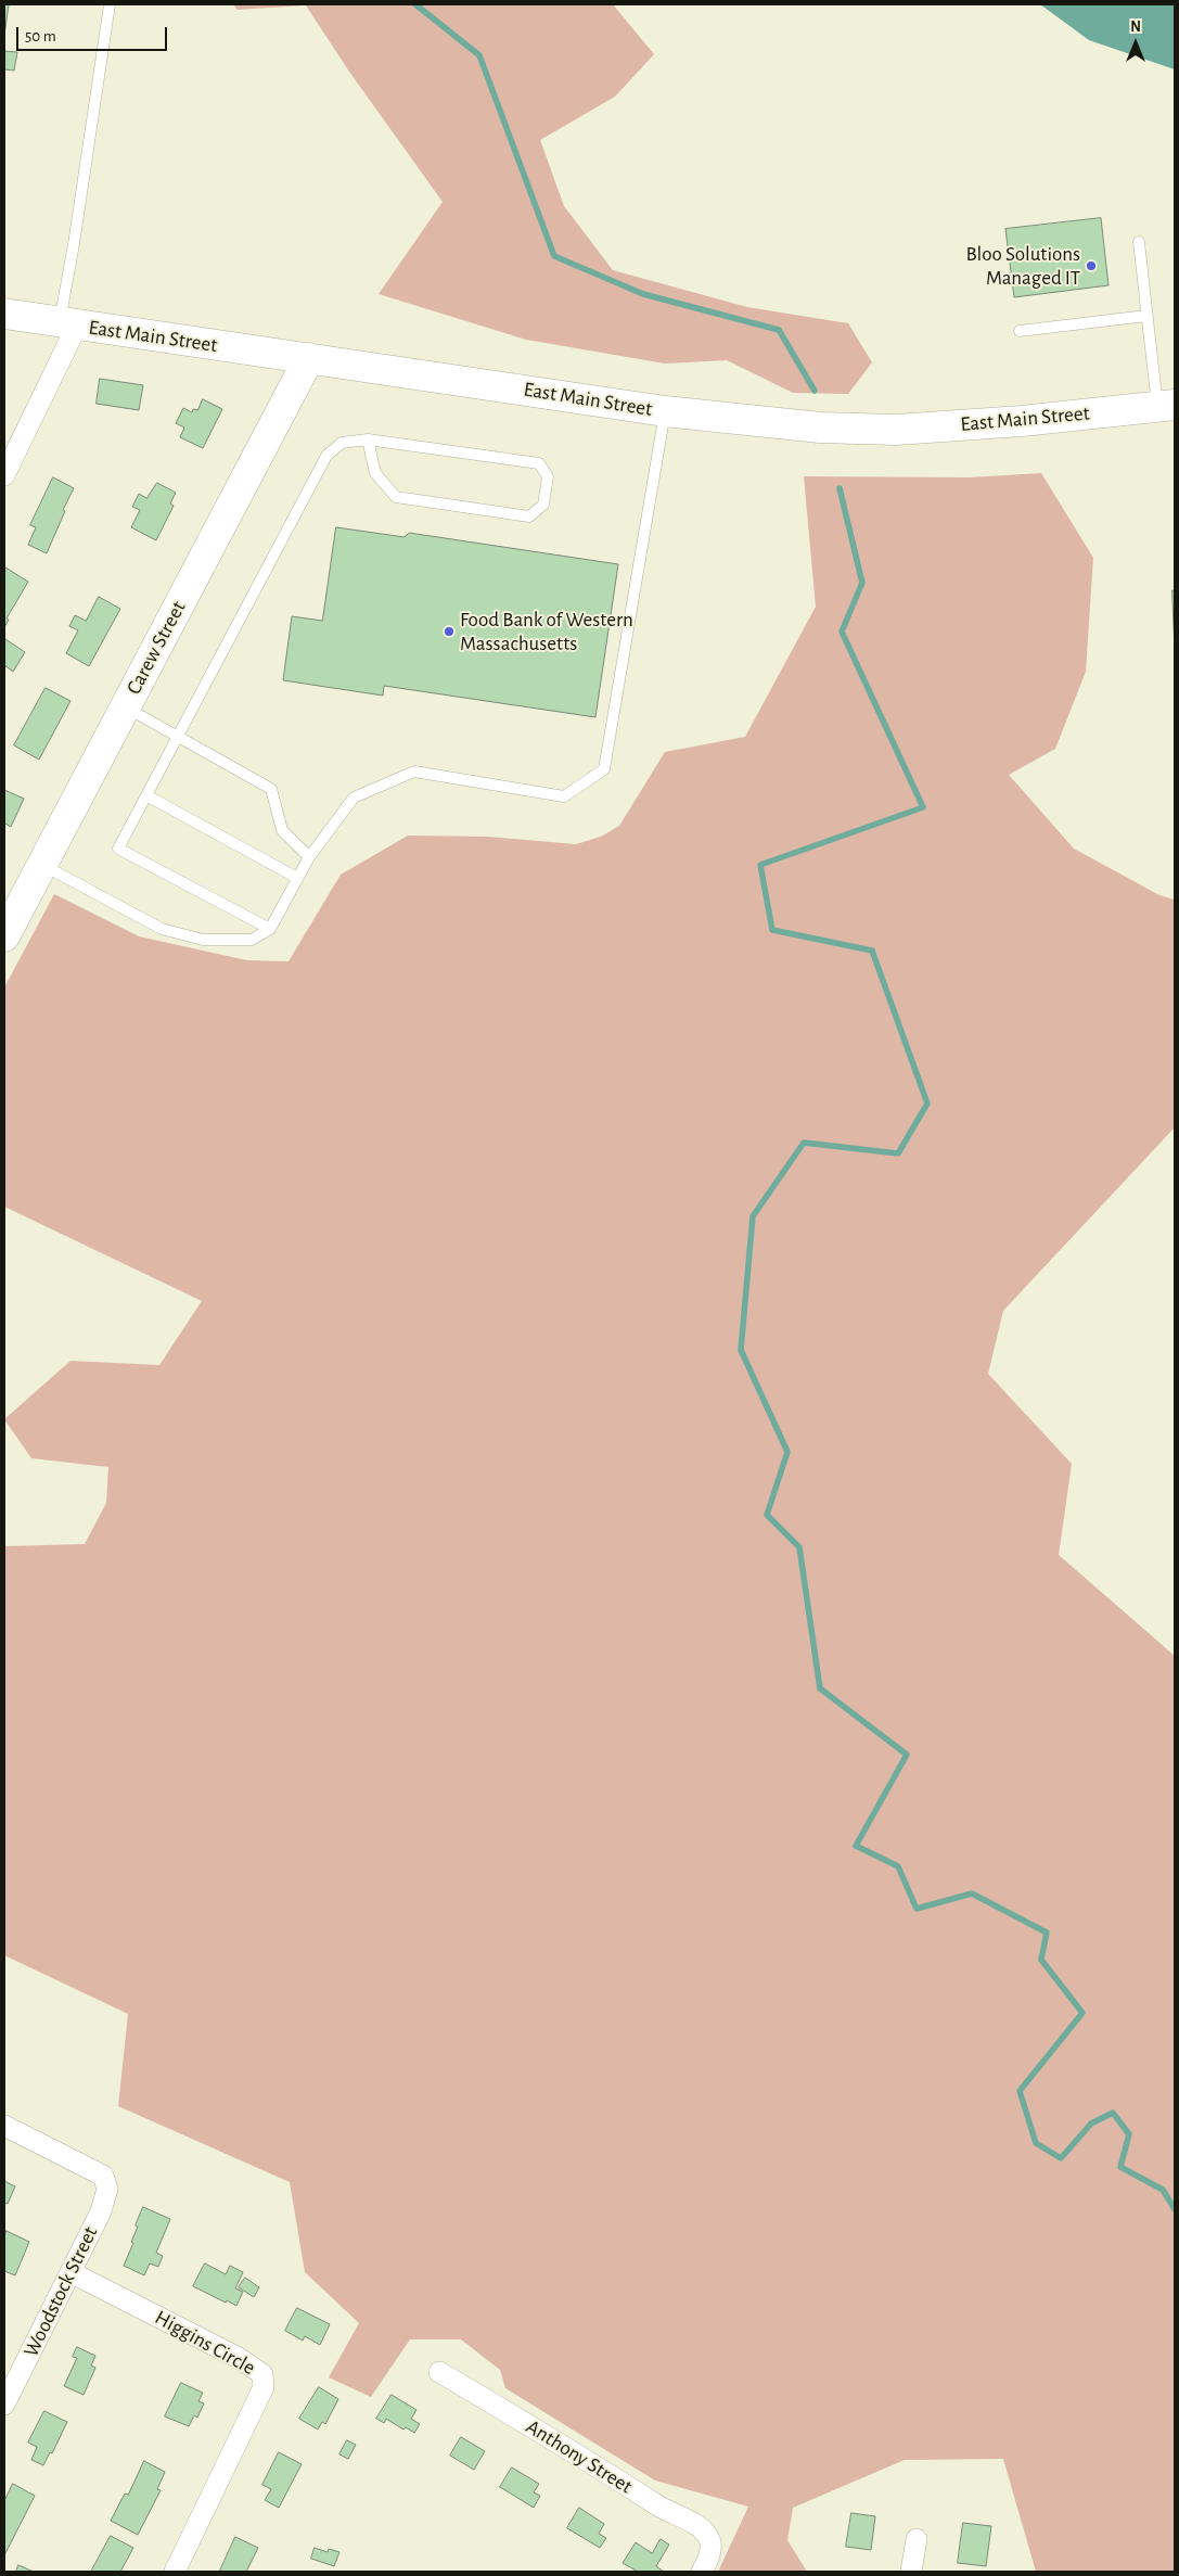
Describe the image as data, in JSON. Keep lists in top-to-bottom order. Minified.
{"streets":{"main road":["East Main Street","Carew Street"],"street":["Woodstock Street","Higgins Circle","Anthony Street"]},"crossings":[["East Main Street","Carew Street"],["Woodstock Street","Higgins Circle"]],"places":["Bloo Solutions Managed IT","Food Bank of Western Massachusetts"],"scale_bar":"50 m","north":"top"}
